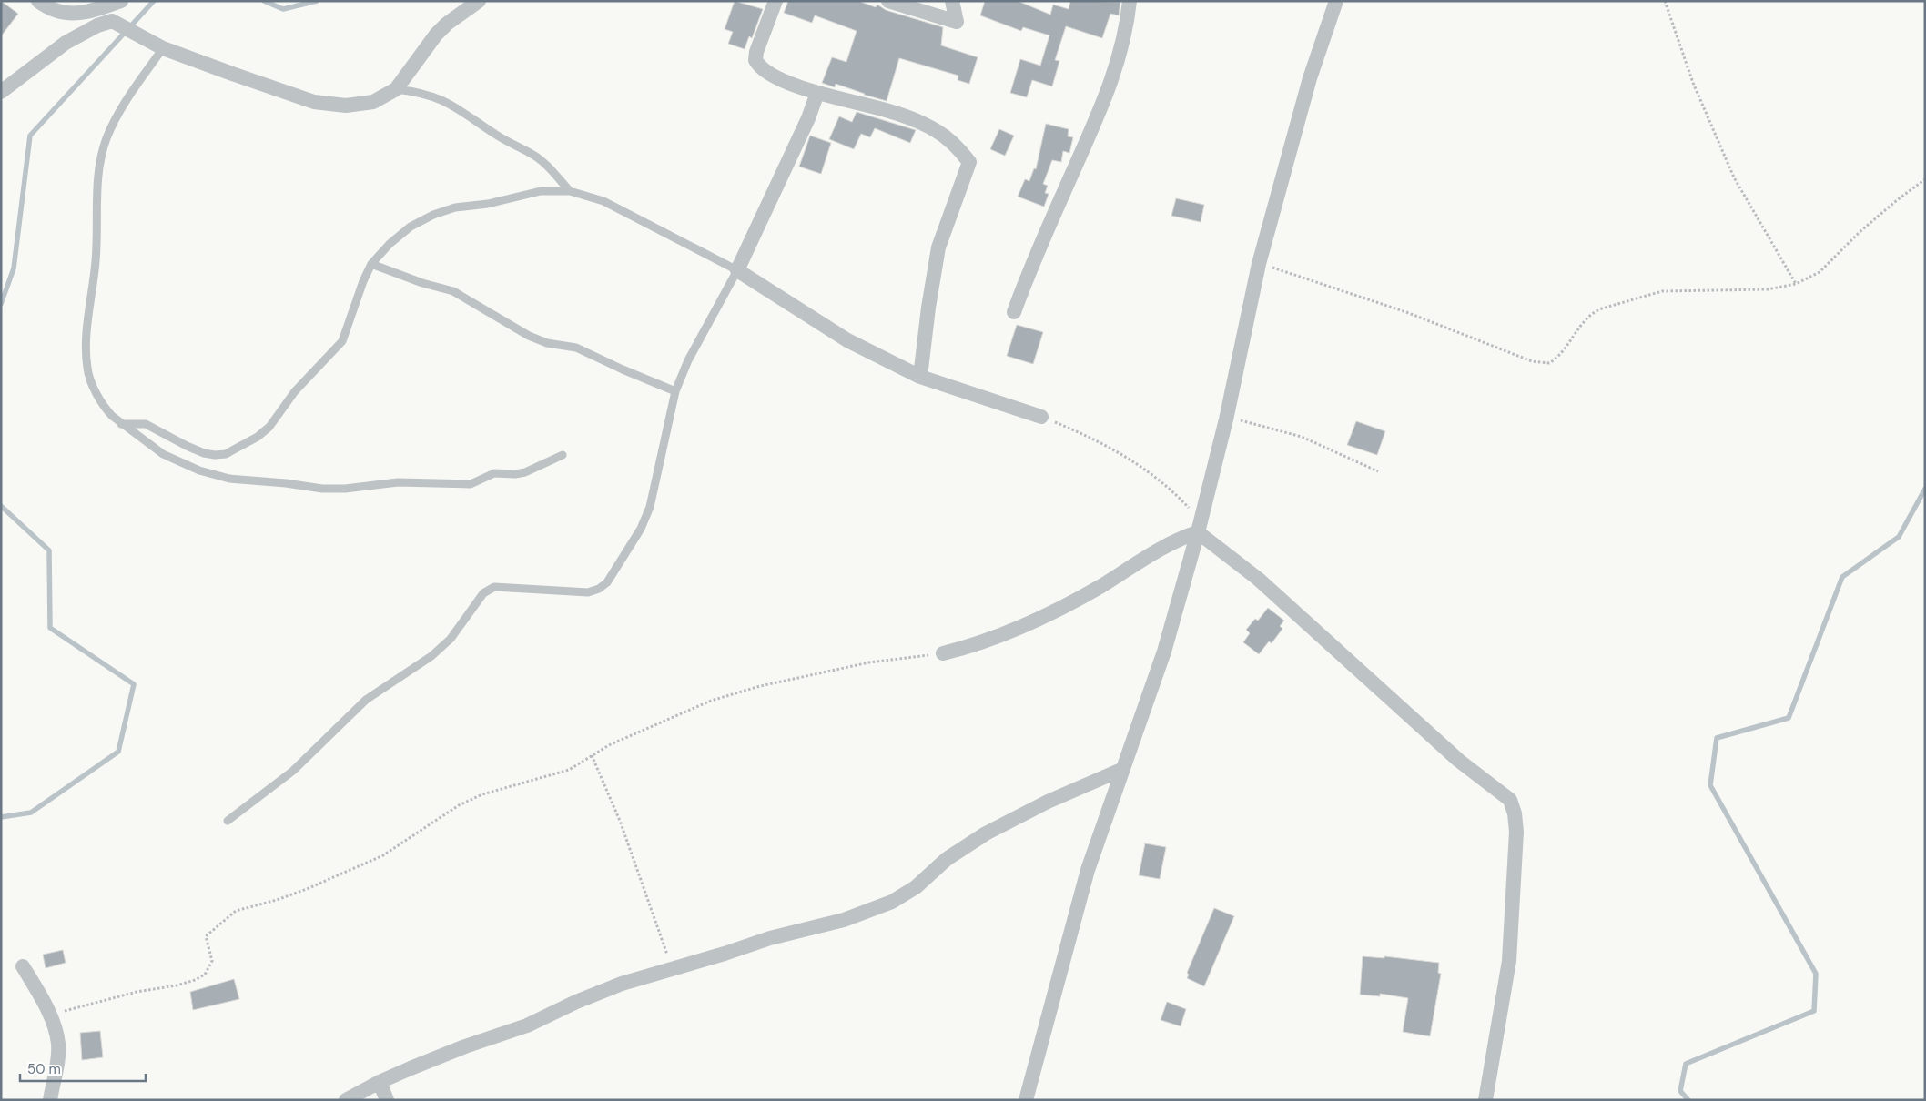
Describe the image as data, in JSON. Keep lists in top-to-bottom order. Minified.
{"scale_bar":"50 m"}
